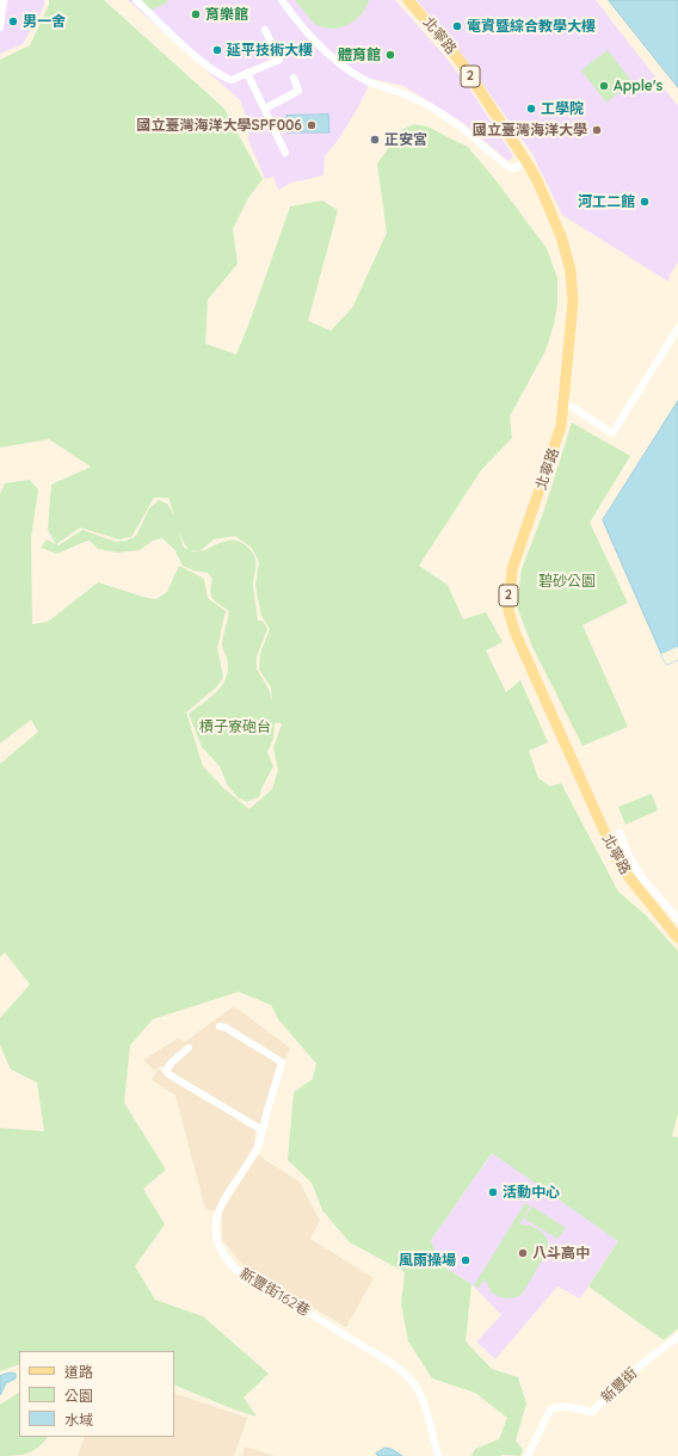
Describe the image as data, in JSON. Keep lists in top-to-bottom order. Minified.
{"streets":{"main road":["北寧路","2"],"street":["新豐街162巷","新豐街"]},"parks":["碧砂公園","槓子寮砲台"],"places":["育樂館","男一舍","電資暨綜合教學大樓","延平技術大樓","體育館","Apple's","工學院","國立臺灣海洋大學SPF006","國立臺灣海洋大學","正安宮","河工二館","活動中心","八斗高中","風雨操場"],"legend":["道路","公園","水域"]}
